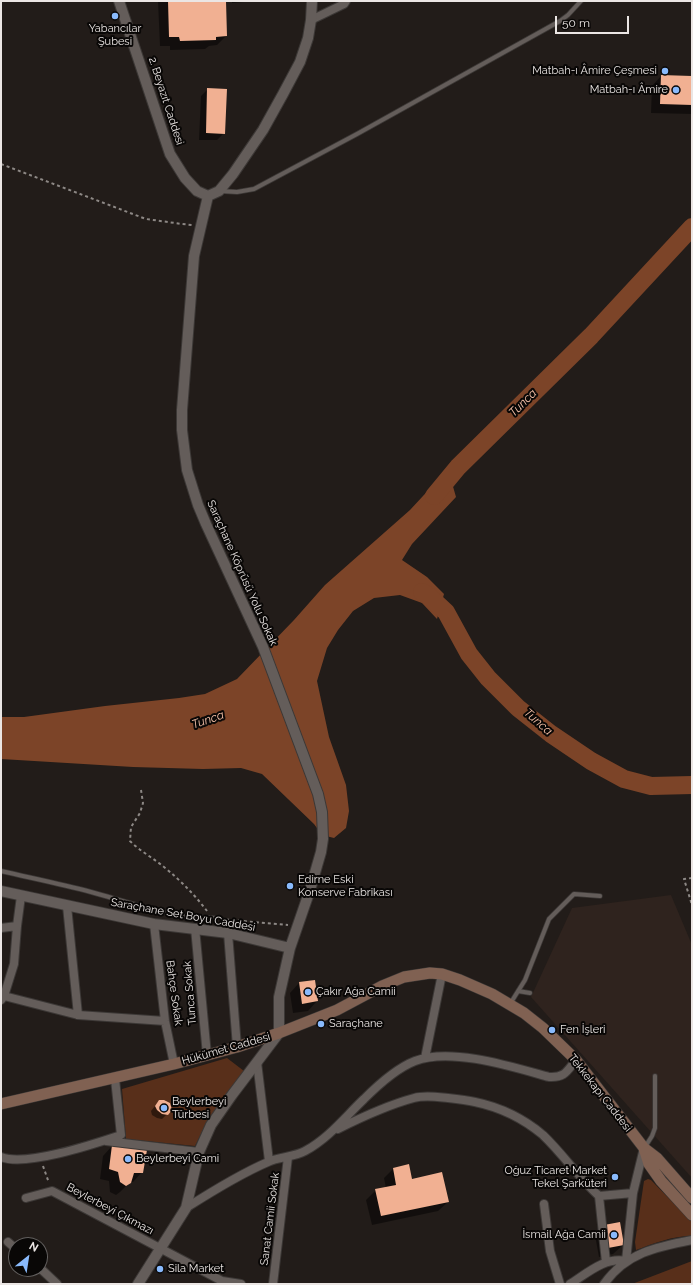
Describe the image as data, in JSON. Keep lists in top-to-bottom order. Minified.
{"streets":{"main road":["Hükümet Caddesi","Tekkekapı Caddesi"],"street":["2. Beyazıt Caddesi","Saraçhane Köprüsü Yolu Sokak","Saraçhane Set Boyu Caddesi","Bahçe Sokak","Tunca Sokak","Beylerbeyi Çıkmazı","Sanat Camii Sokak"]},"crossings":[["2. Beyazıt Caddesi","Saraçhane Köprüsü Yolu Sokak"],["Saraçhane Köprüsü Yolu Sokak","Saraçhane Set Boyu Caddesi"],["Saraçhane Köprüsü Yolu Sokak","Hükümet Caddesi"],["Saraçhane Set Boyu Caddesi","Bahçe Sokak"],["Saraçhane Set Boyu Caddesi","Tunca Sokak"],["Bahçe Sokak","Hükümet Caddesi"],["Tunca Sokak","Hükümet Caddesi"],["Hükümet Caddesi","Tekkekapı Caddesi"]],"water":["Tunca"],"places":["Yabancılar Şubesi","Matbah-ı Âmire Çeşmesi","Matbah-ı Âmire","Edirne Eski Konserve Fabrikası","Çakır Ağa Camii","Saraçhane","Fen İşleri","Beylerbeyi Türbesi","Beylerbeyi Cami","Oğuz Ticaret Market Tekel Şarküteri","İsmail Ağa Camii","Sila Market"],"scale_bar":"50 m","north":"top right"}
